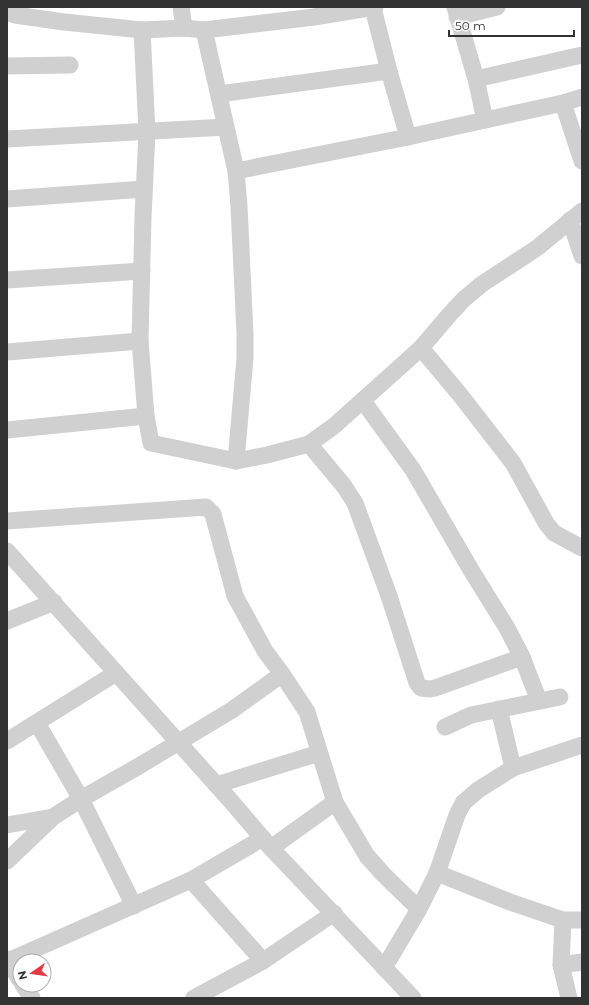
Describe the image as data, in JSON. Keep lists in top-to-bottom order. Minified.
{"scale_bar":"50 m","north":"left"}
